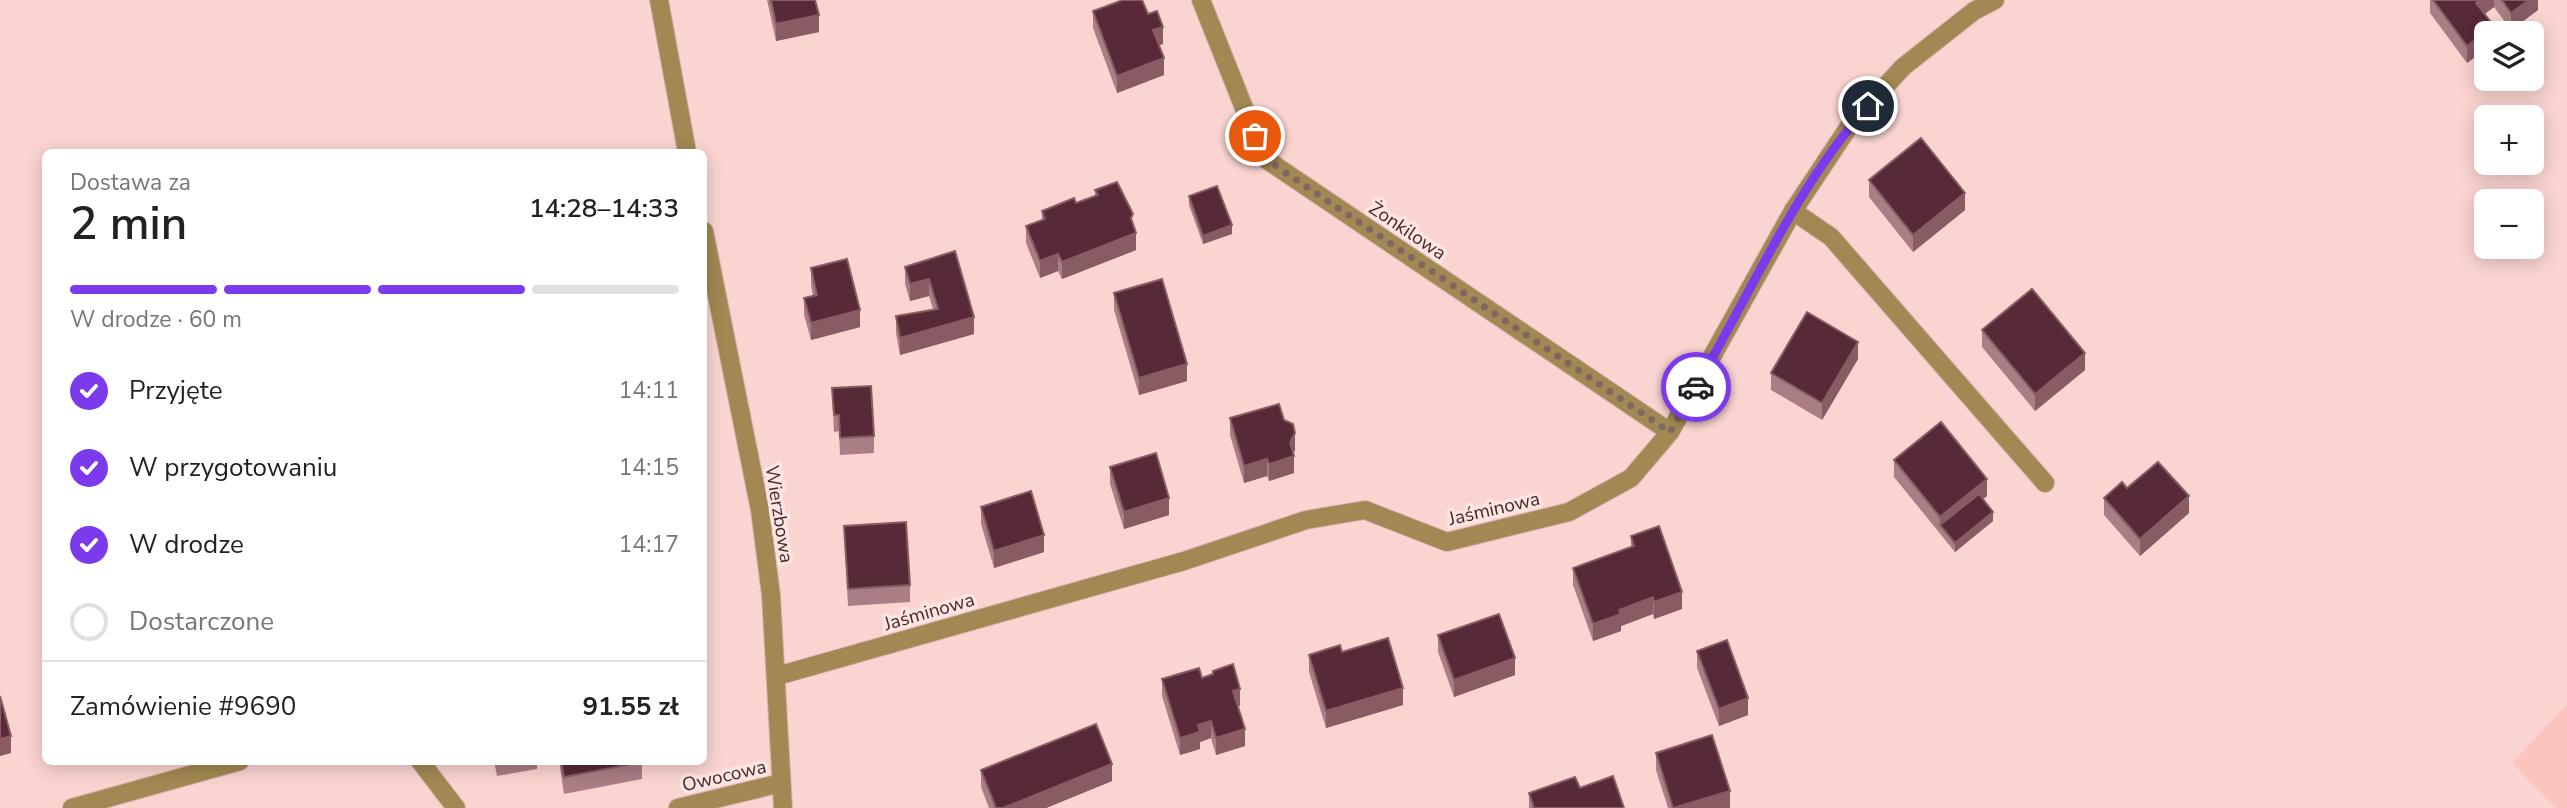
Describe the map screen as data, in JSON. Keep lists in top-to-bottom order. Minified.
{"streets":{"street":["Żonkilowa","Jaśminowa","Wierzbowa","Owocowa"]},"crossings":[["Żonkilowa","Jaśminowa"],["Jaśminowa","Wierzbowa"],["Wierzbowa","Owocowa"]],"page":{"map_buttons":["+","−"],"heading":["2 min","Dostawa za","14:28–14:33"],"panel":["Zamówienie #9690","91.55 zł"],"bar":"W drodze · 60 m","list":[["Przyjęte","14:11"],["W przygotowaniu","14:15"],["W drodze","14:17"],"Dostarczone"]}}
